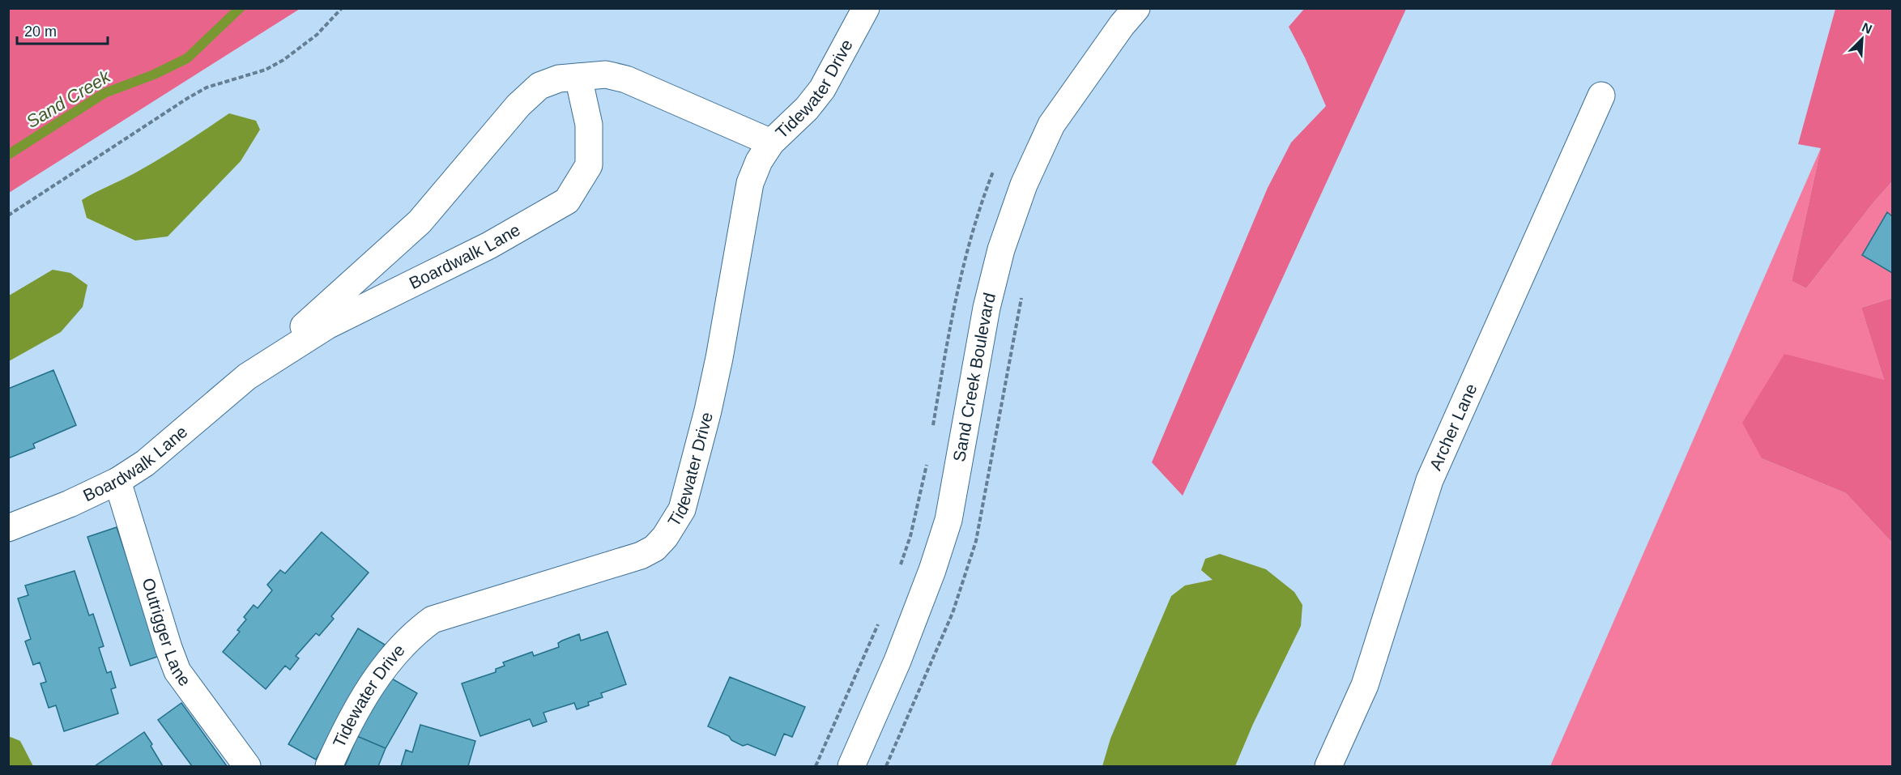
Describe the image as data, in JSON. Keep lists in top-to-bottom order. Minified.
{"streets":{"street":["Tidewater Drive","Boardwalk Lane","Sand Creek Boulevard","Archer Lane","Outrigger Lane"]},"crossings":[["Tidewater Drive","Boardwalk Lane"],["Boardwalk Lane","Outrigger Lane"]],"water":["Sand Creek"],"scale_bar":"20 m","north":"top right"}
